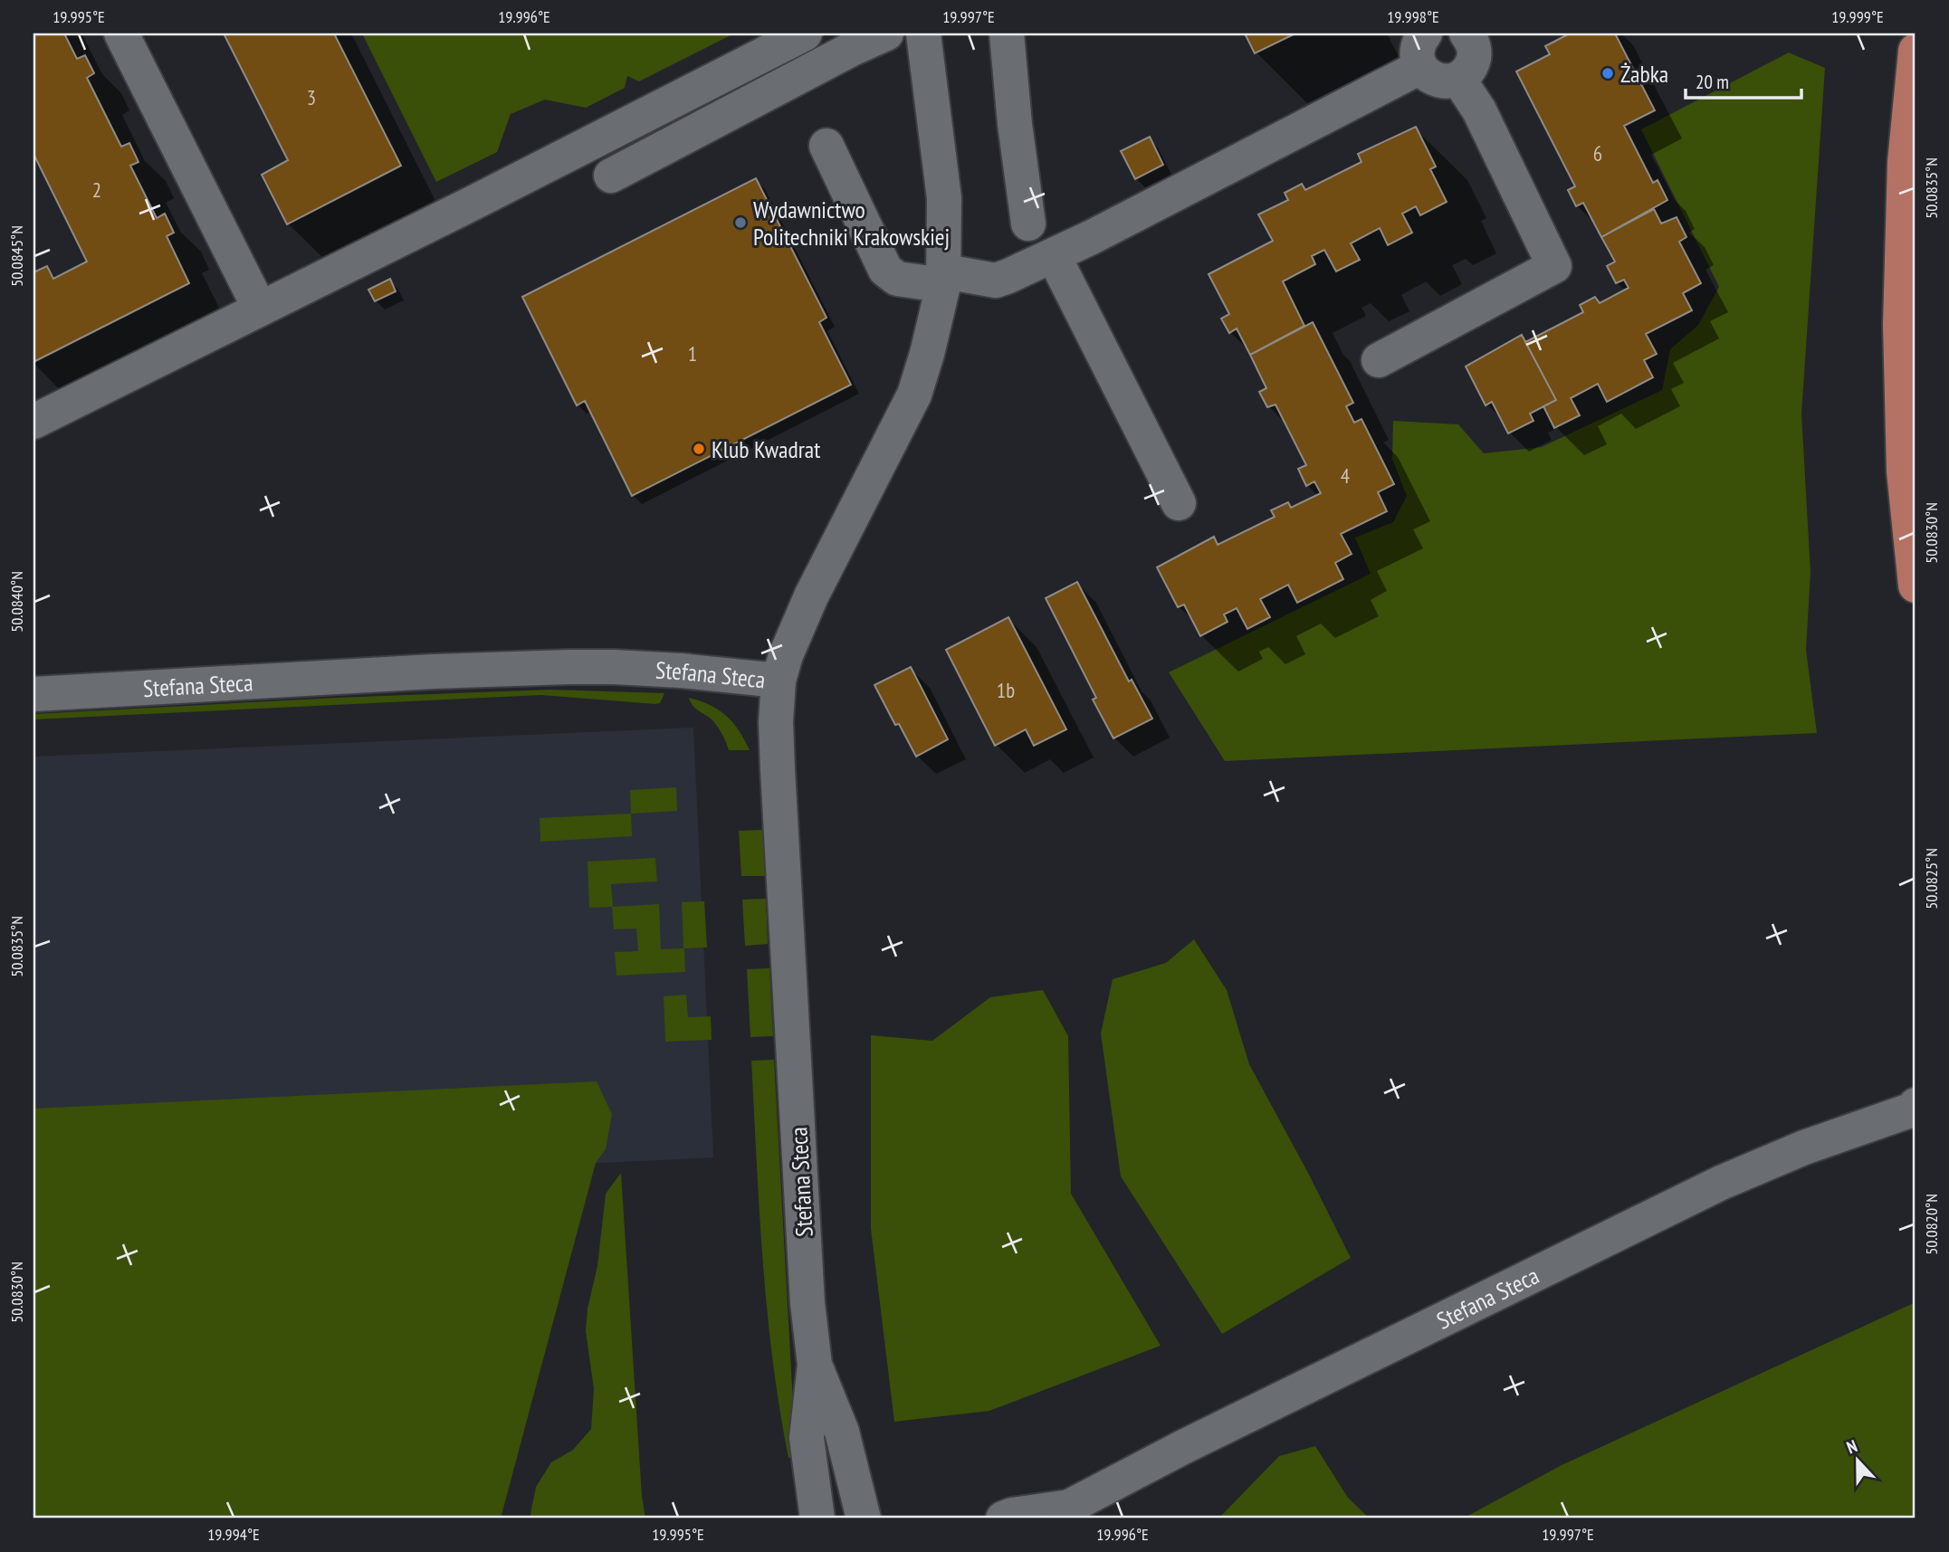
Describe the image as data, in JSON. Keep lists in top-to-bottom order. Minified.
{"streets":{"street":["Stefana Steca"]},"places":["Żabka","Wydawnictwo Politechniki Krakowskiej","Klub Kwadrat"],"house_numbers":["3","6","2","1","4","1b"],"scale_bar":"20 m","north":"top","coordinates":["19.995°E","19.996°E","19.997°E","19.998°E","19.999°E","50.0835°N","50.0845°N","50.0830°N","50.0840°N","50.0825°N","50.0820°N","19.994°E"]}
